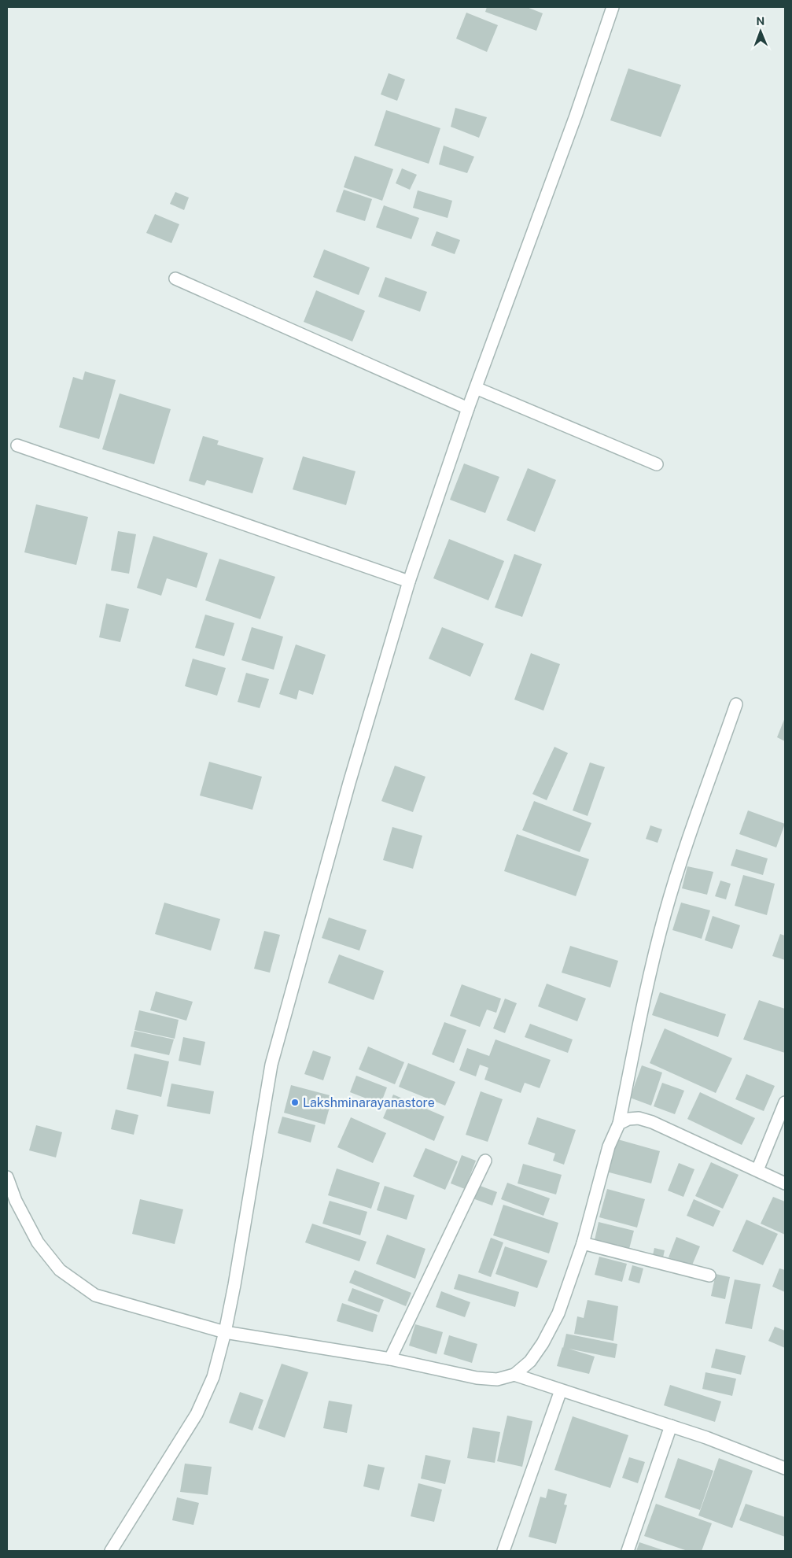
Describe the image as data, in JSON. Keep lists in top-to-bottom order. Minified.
{"places":["Lakshminarayanastore"],"north":"top"}
